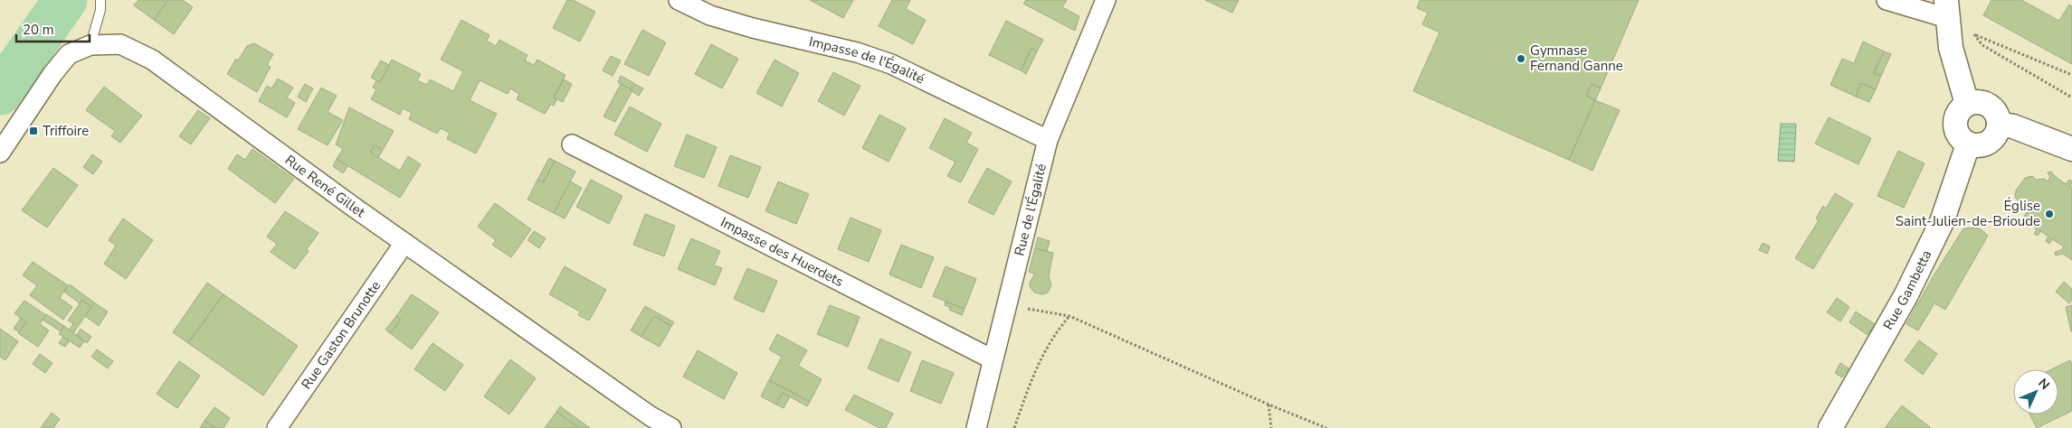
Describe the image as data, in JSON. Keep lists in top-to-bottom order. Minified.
{"streets":{"street":["Impasse de l'Égalité","Rue René Gillet","Rue de l'Égalité","Impasse des Huerdets","Rue Gambetta","Rue Gaston Brunotte"]},"crossings":[["Impasse de l'Égalité","Rue de l'Égalité"],["Rue René Gillet","Rue Gaston Brunotte"],["Rue de l'Égalité","Impasse des Huerdets"]],"places":{"other":["Gymnase Fernand Ganne","Église Saint-Julien-de-Brioude"],"transit":["Triffoire"]},"scale_bar":"20 m","north":"top right"}
